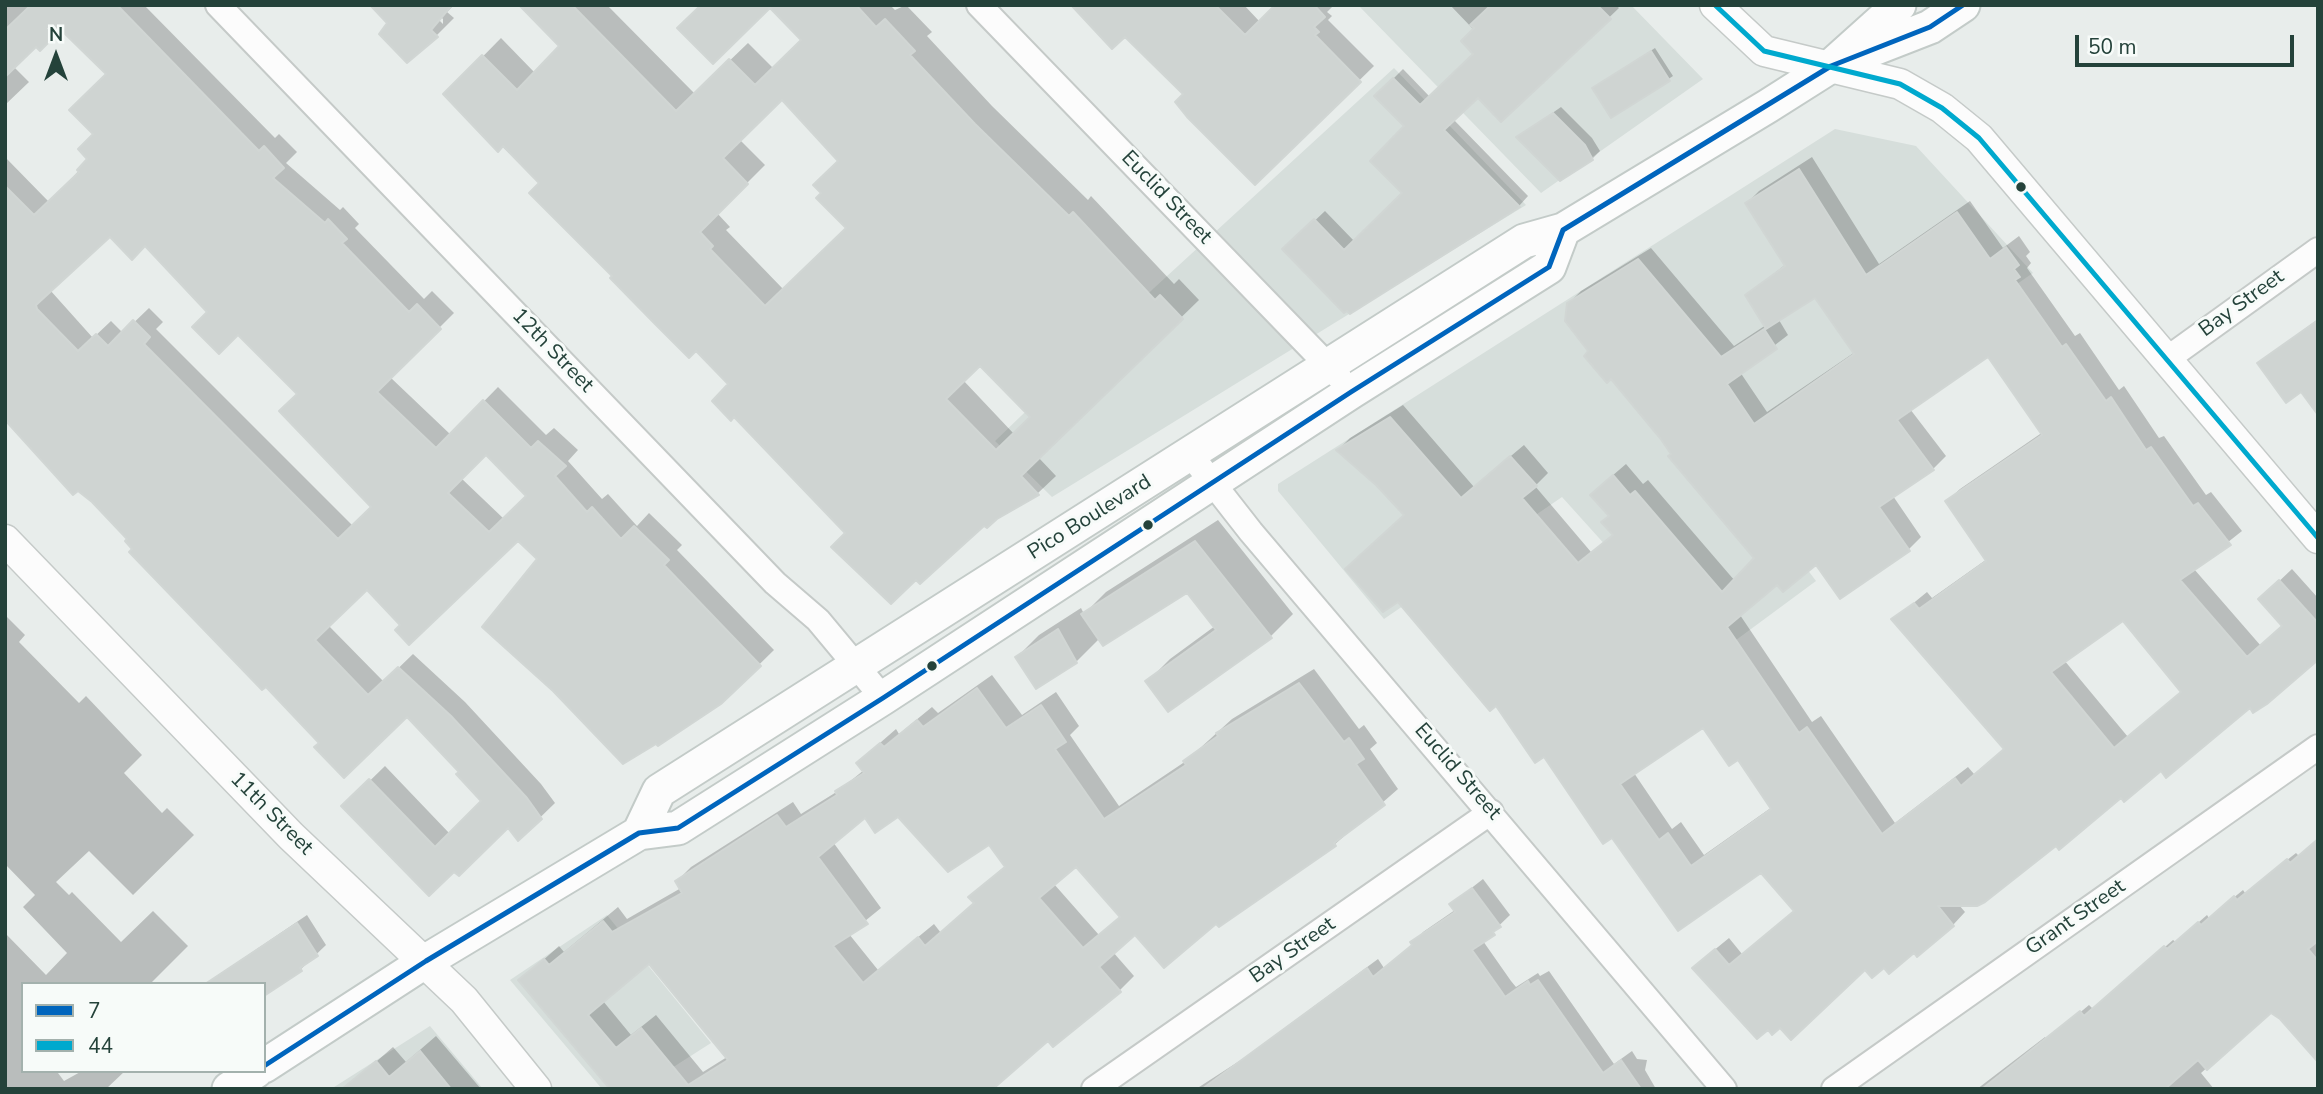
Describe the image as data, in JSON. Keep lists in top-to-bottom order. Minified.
{"streets":{"main road":["Pico Boulevard"],"street":["Euclid Street","Bay Street","12th Street","11th Street","Grant Street"]},"crossings":[["Euclid Street","Bay Street"],["Euclid Street","Pico Boulevard"],["12th Street","Pico Boulevard"],["Pico Boulevard","11th Street"]],"lines":["transit line 7","transit line 44"],"legend":["7","44"],"scale_bar":"50 m","north":"top"}
